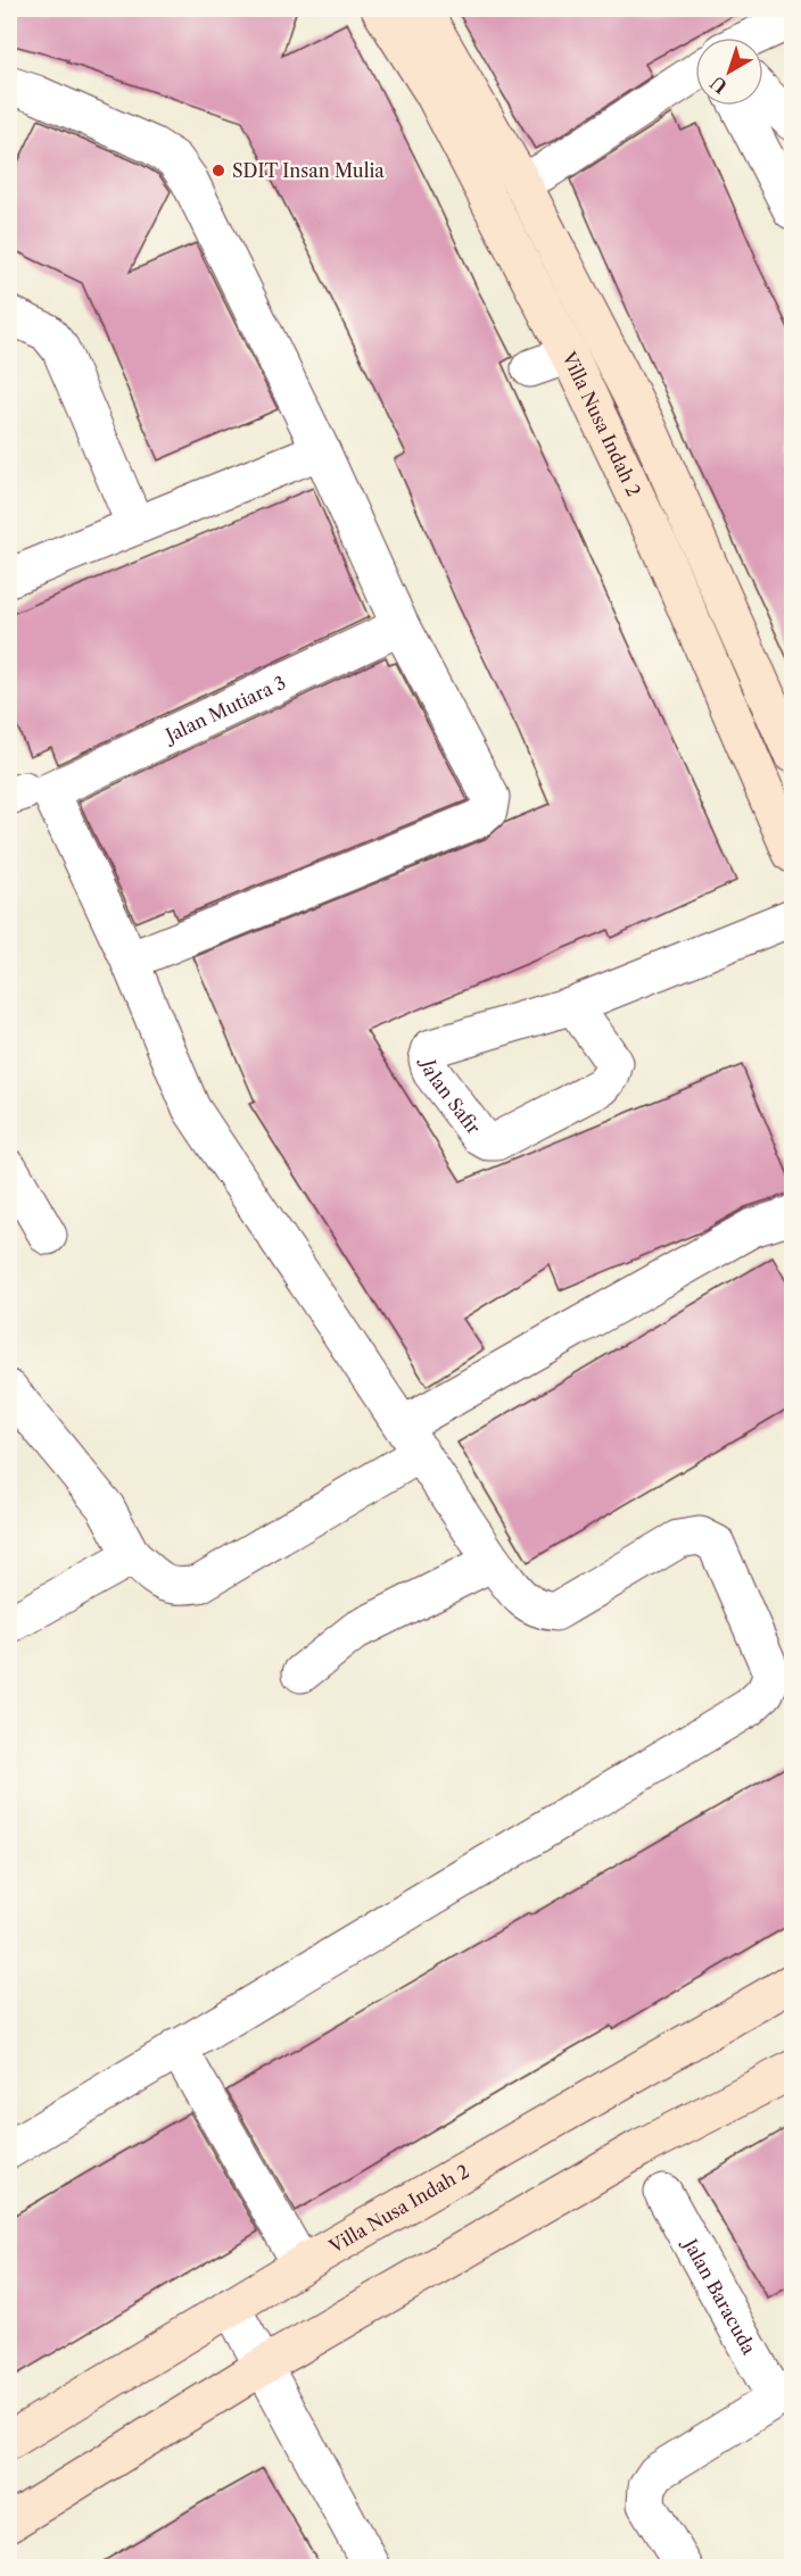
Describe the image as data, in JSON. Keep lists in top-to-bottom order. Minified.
{"streets":{"street":["Villa Nusa Indah 2","Jalan Mutiara 3","Jalan Safir","Jalan Baracuda"]},"places":["SDIT Insan Mulia"],"north":"bottom left"}
